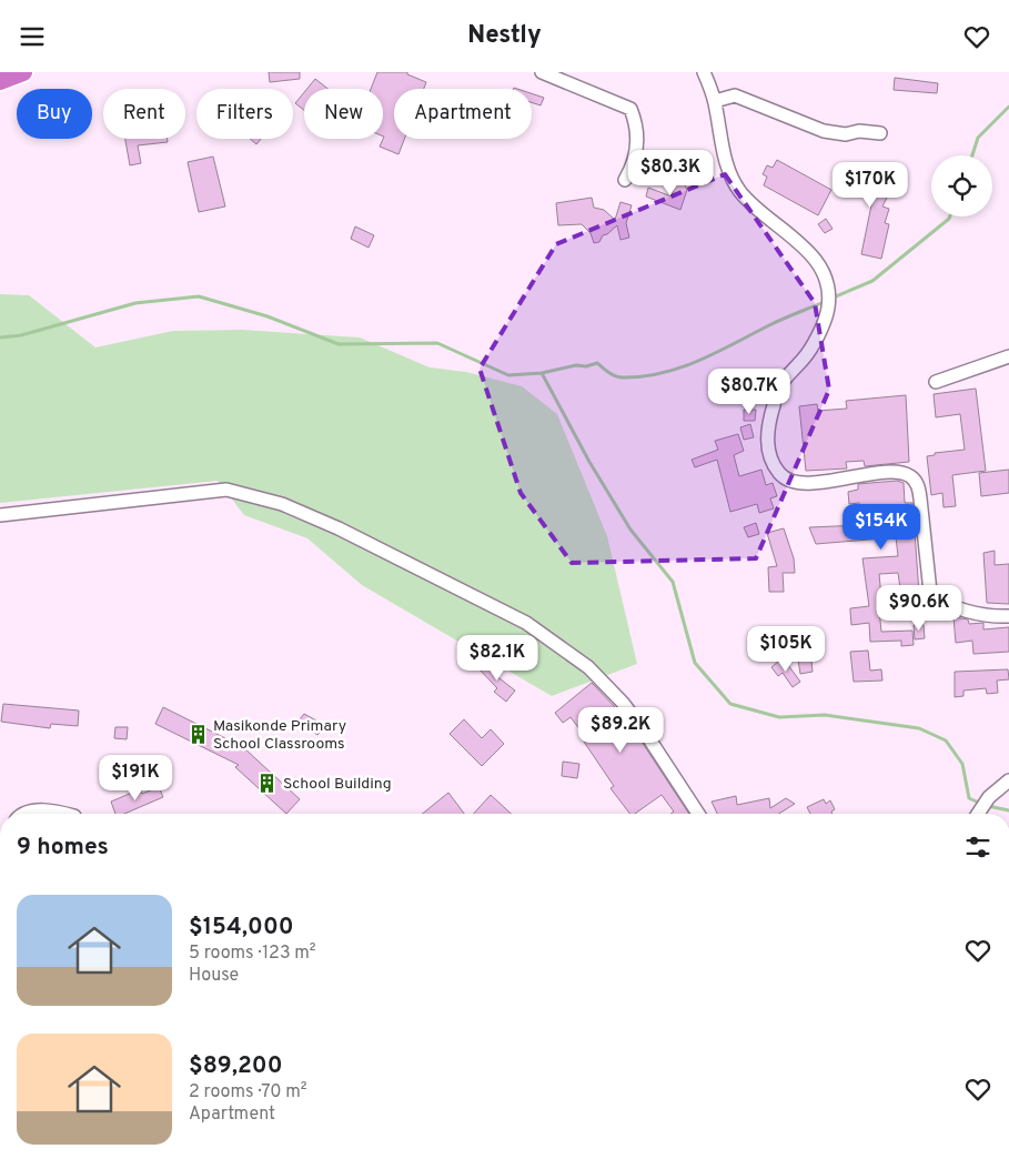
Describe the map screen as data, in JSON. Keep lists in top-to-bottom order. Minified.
{"places":{"building":["Masikonde Primary School Classrooms","School Building"]},"page":{"header":"Nestly","chip":["Buy","Rent","Filters","New","Apartment"],"price":["$80.3K","$170K","$80.7K","$154K","$90.6K","$105K","$82.1K","$89.2K","$191K"],"heading":"9 homes","list":[{"name":"$154,000","note":"5 rooms · 123 m² · House"},{"name":"$89,200","note":"2 rooms · 70 m² · Apartment"}]}}
